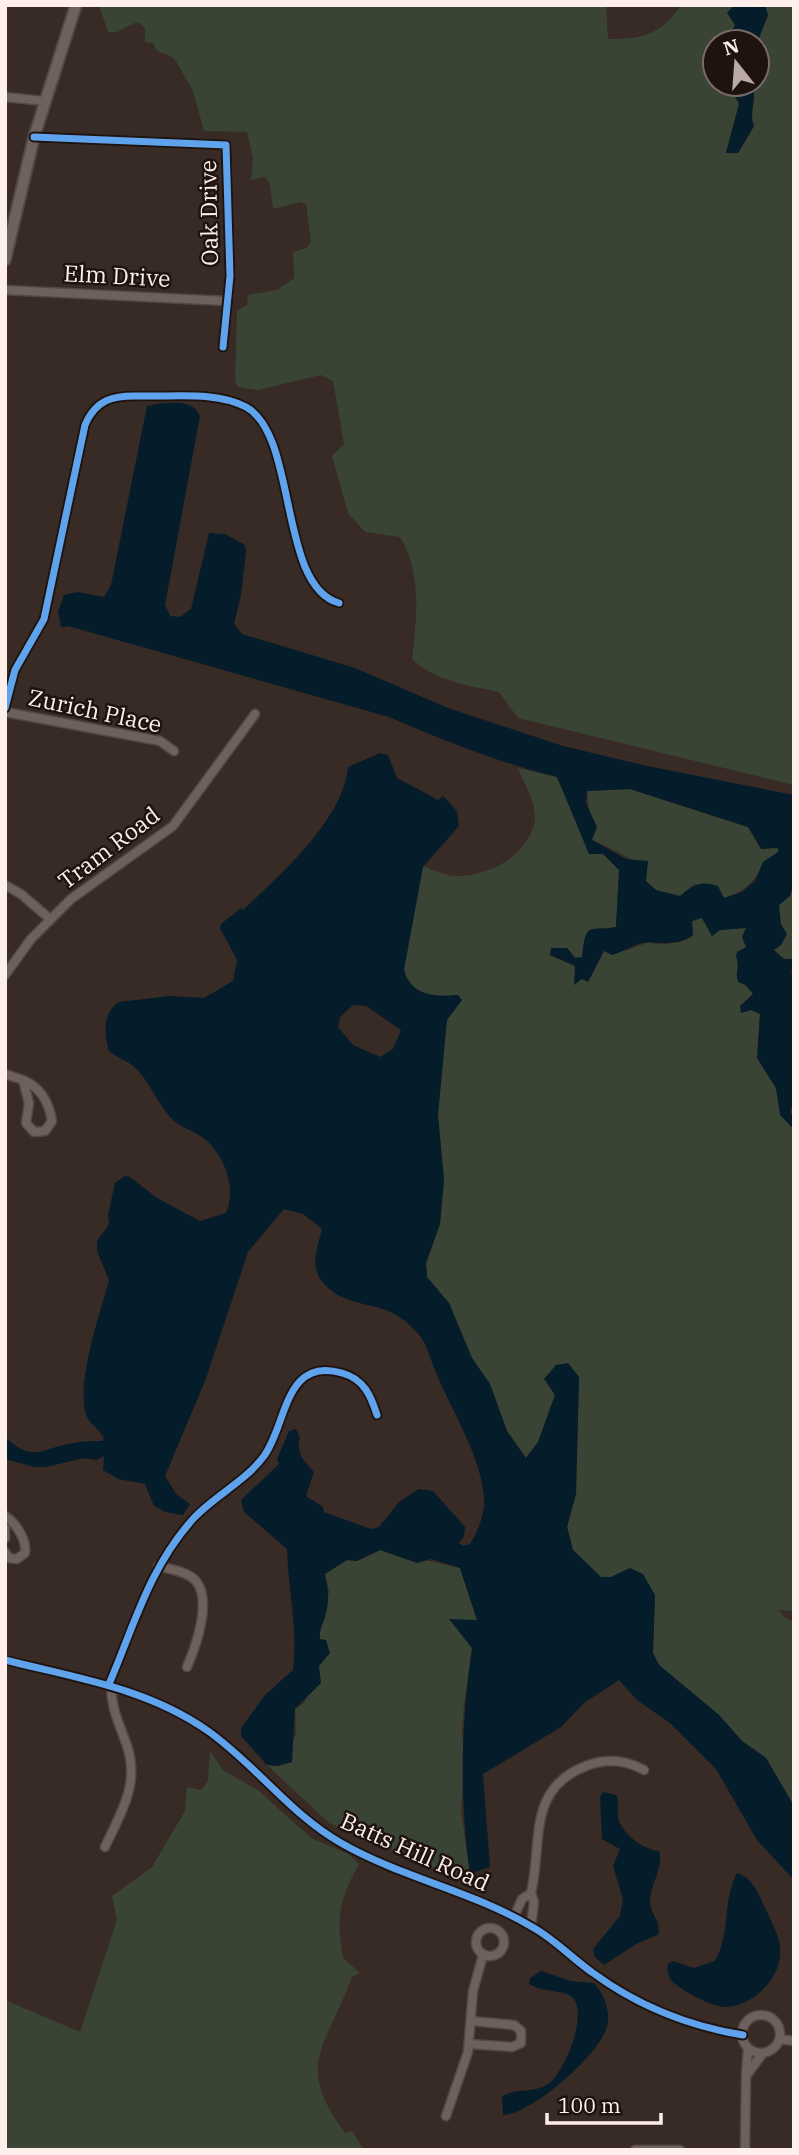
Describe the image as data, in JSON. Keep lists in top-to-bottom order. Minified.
{"streets":{"street":["Oak Drive","Elm Drive","Zurich Place","Tram Road","Batts Hill Road"]},"crossings":[["Oak Drive","Elm Drive"]],"scale_bar":"100 m","north":"top"}
